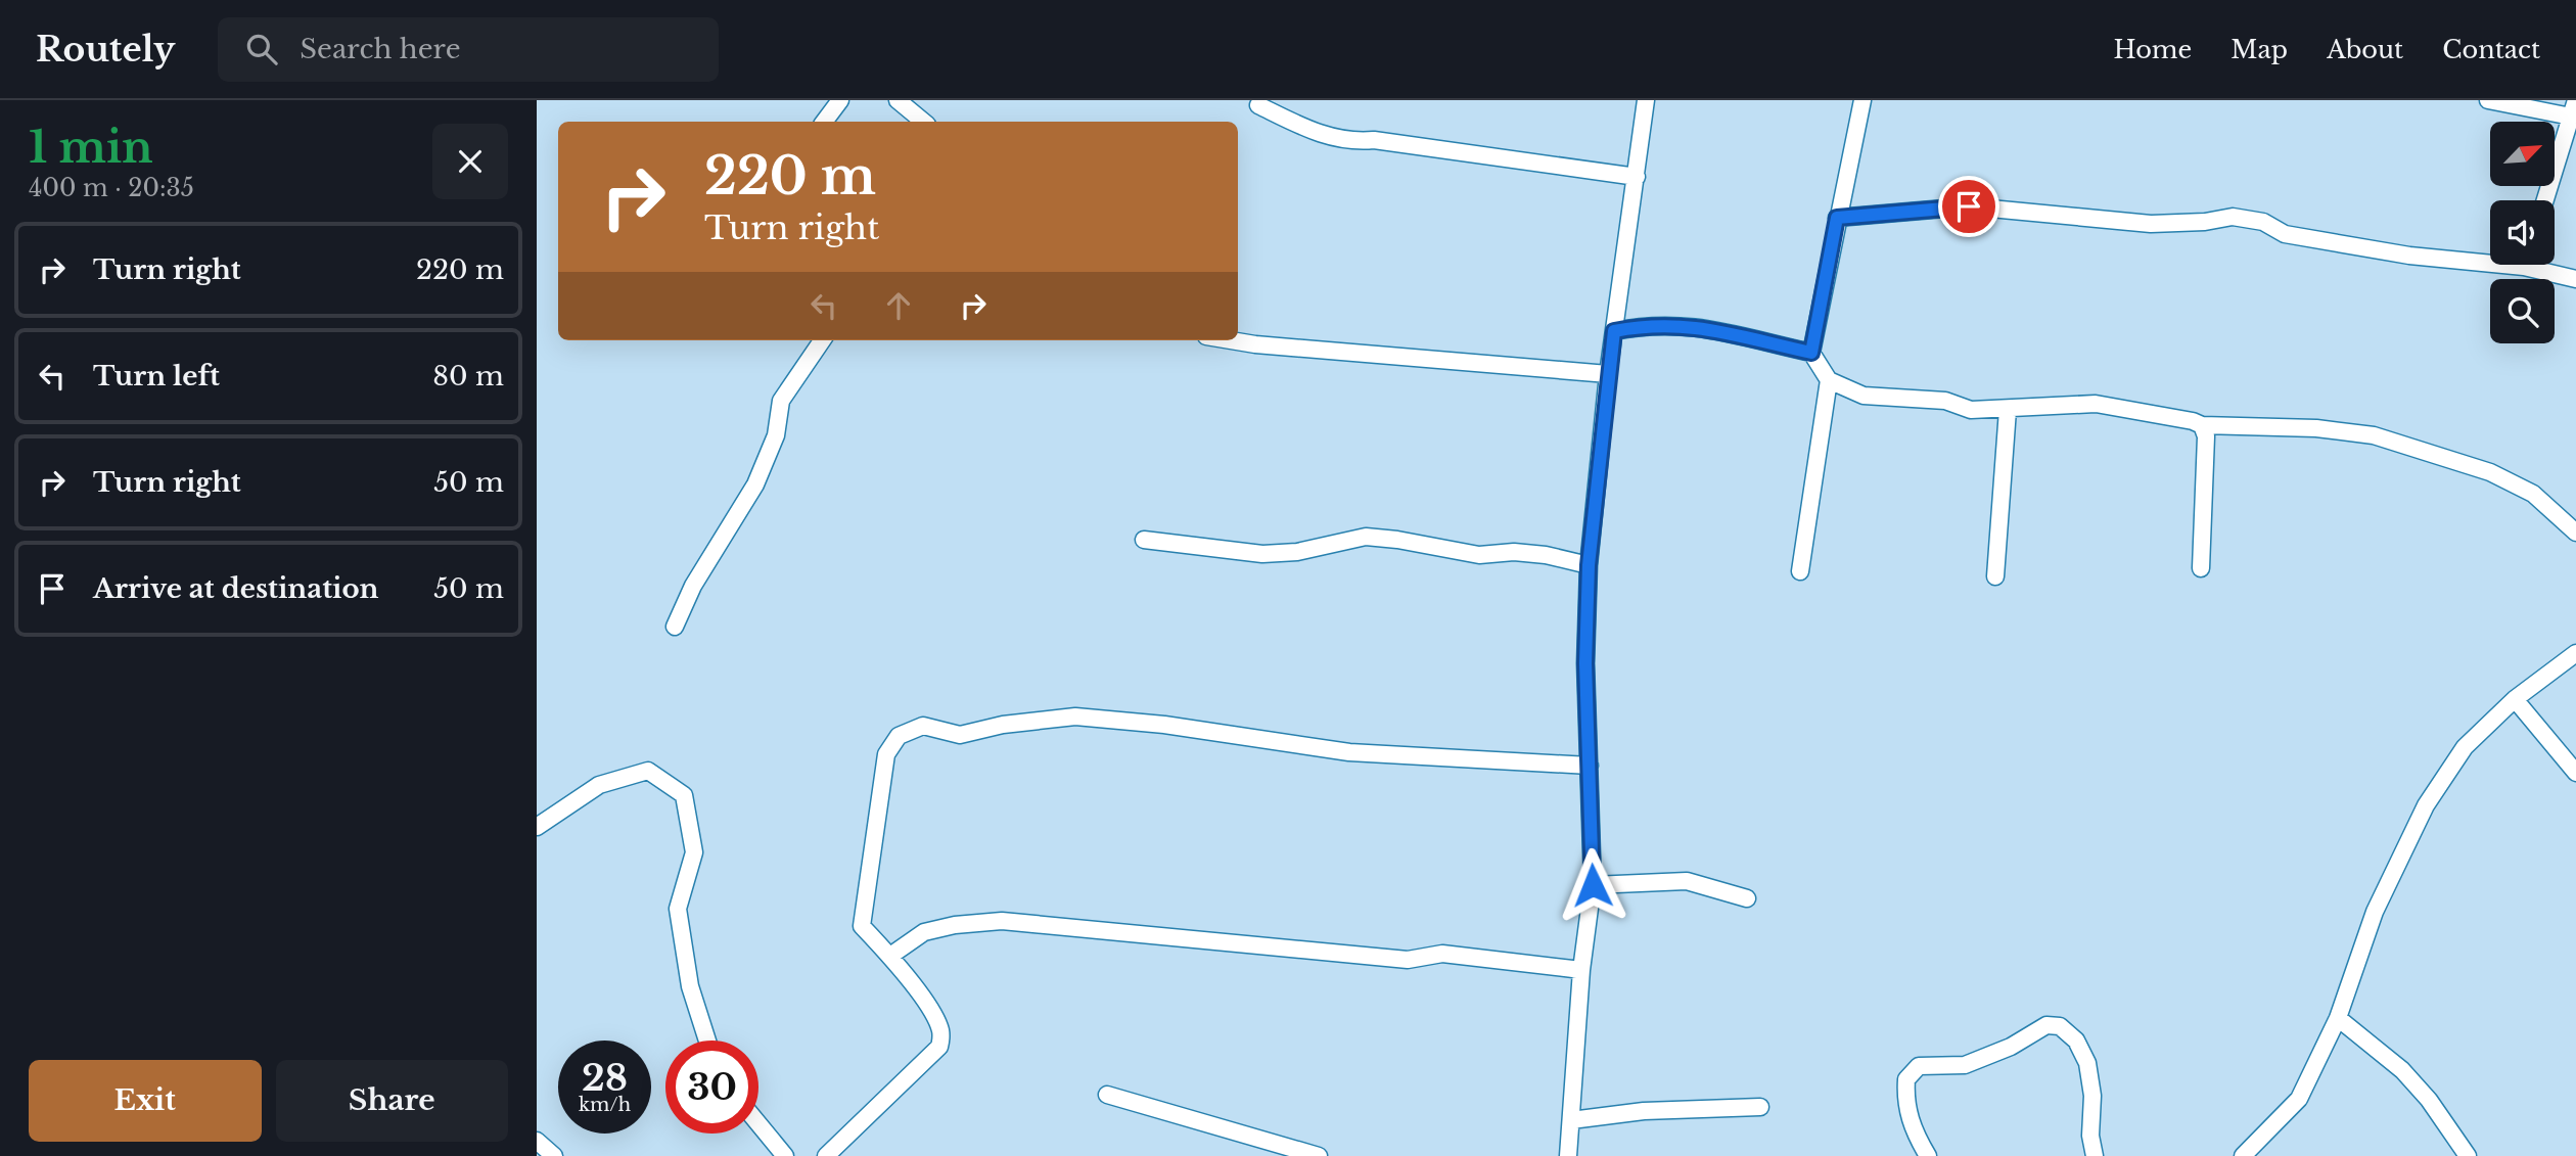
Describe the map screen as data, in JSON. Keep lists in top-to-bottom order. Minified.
{"north":"top right","page":{"header":"Routely","search":"Search here","nav":["Home","Map","About","Contact"],"heading":["1 min","400 m · 20:35"],"turn":["220 m","Turn right"],"list":[{"name":"Turn right","value":"220 m"},{"name":"Turn left","value":"80 m"},{"name":"Turn right","value":"50 m"},{"name":"Arrive at destination","value":"50 m"}],"speed":"28 km/h","limit":"30","buttons":["Exit","Share"]}}
